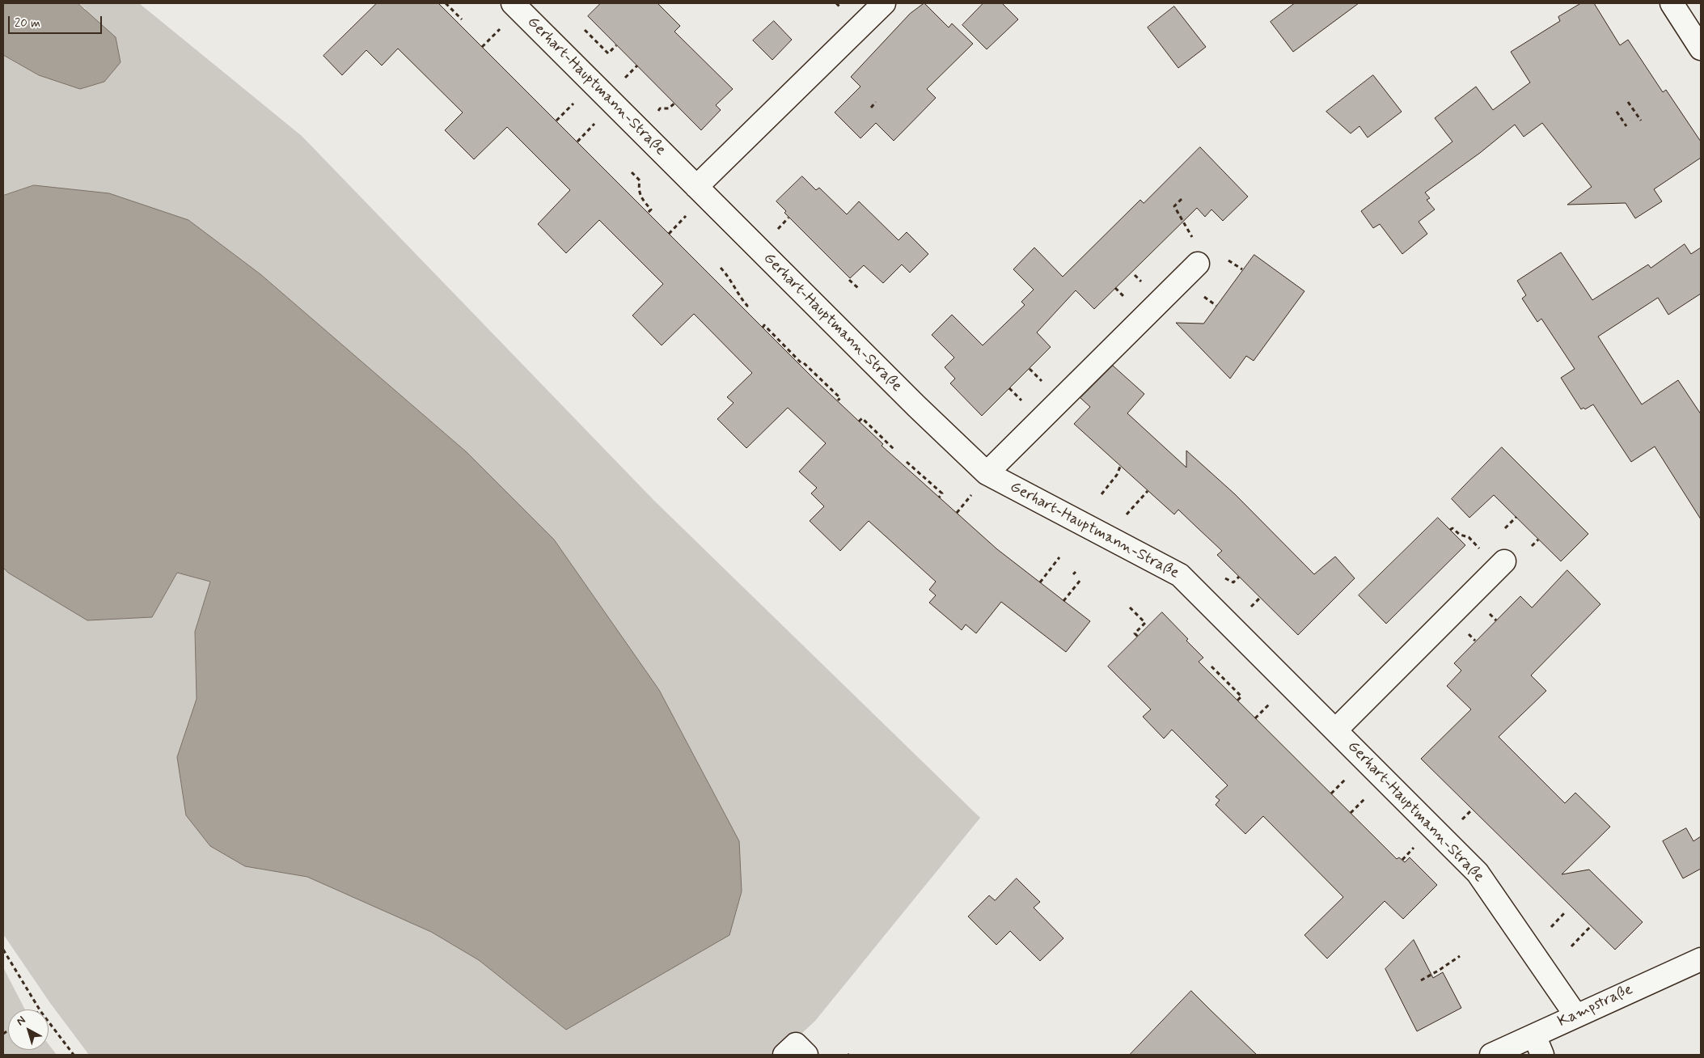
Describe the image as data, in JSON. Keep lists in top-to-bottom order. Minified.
{"streets":{"street":["Gerhart-Hauptmann-Straße","Kampstraße"]},"crossings":[["Gerhart-Hauptmann-Straße","Kampstraße"]],"scale_bar":"20 m","north":"top left"}
